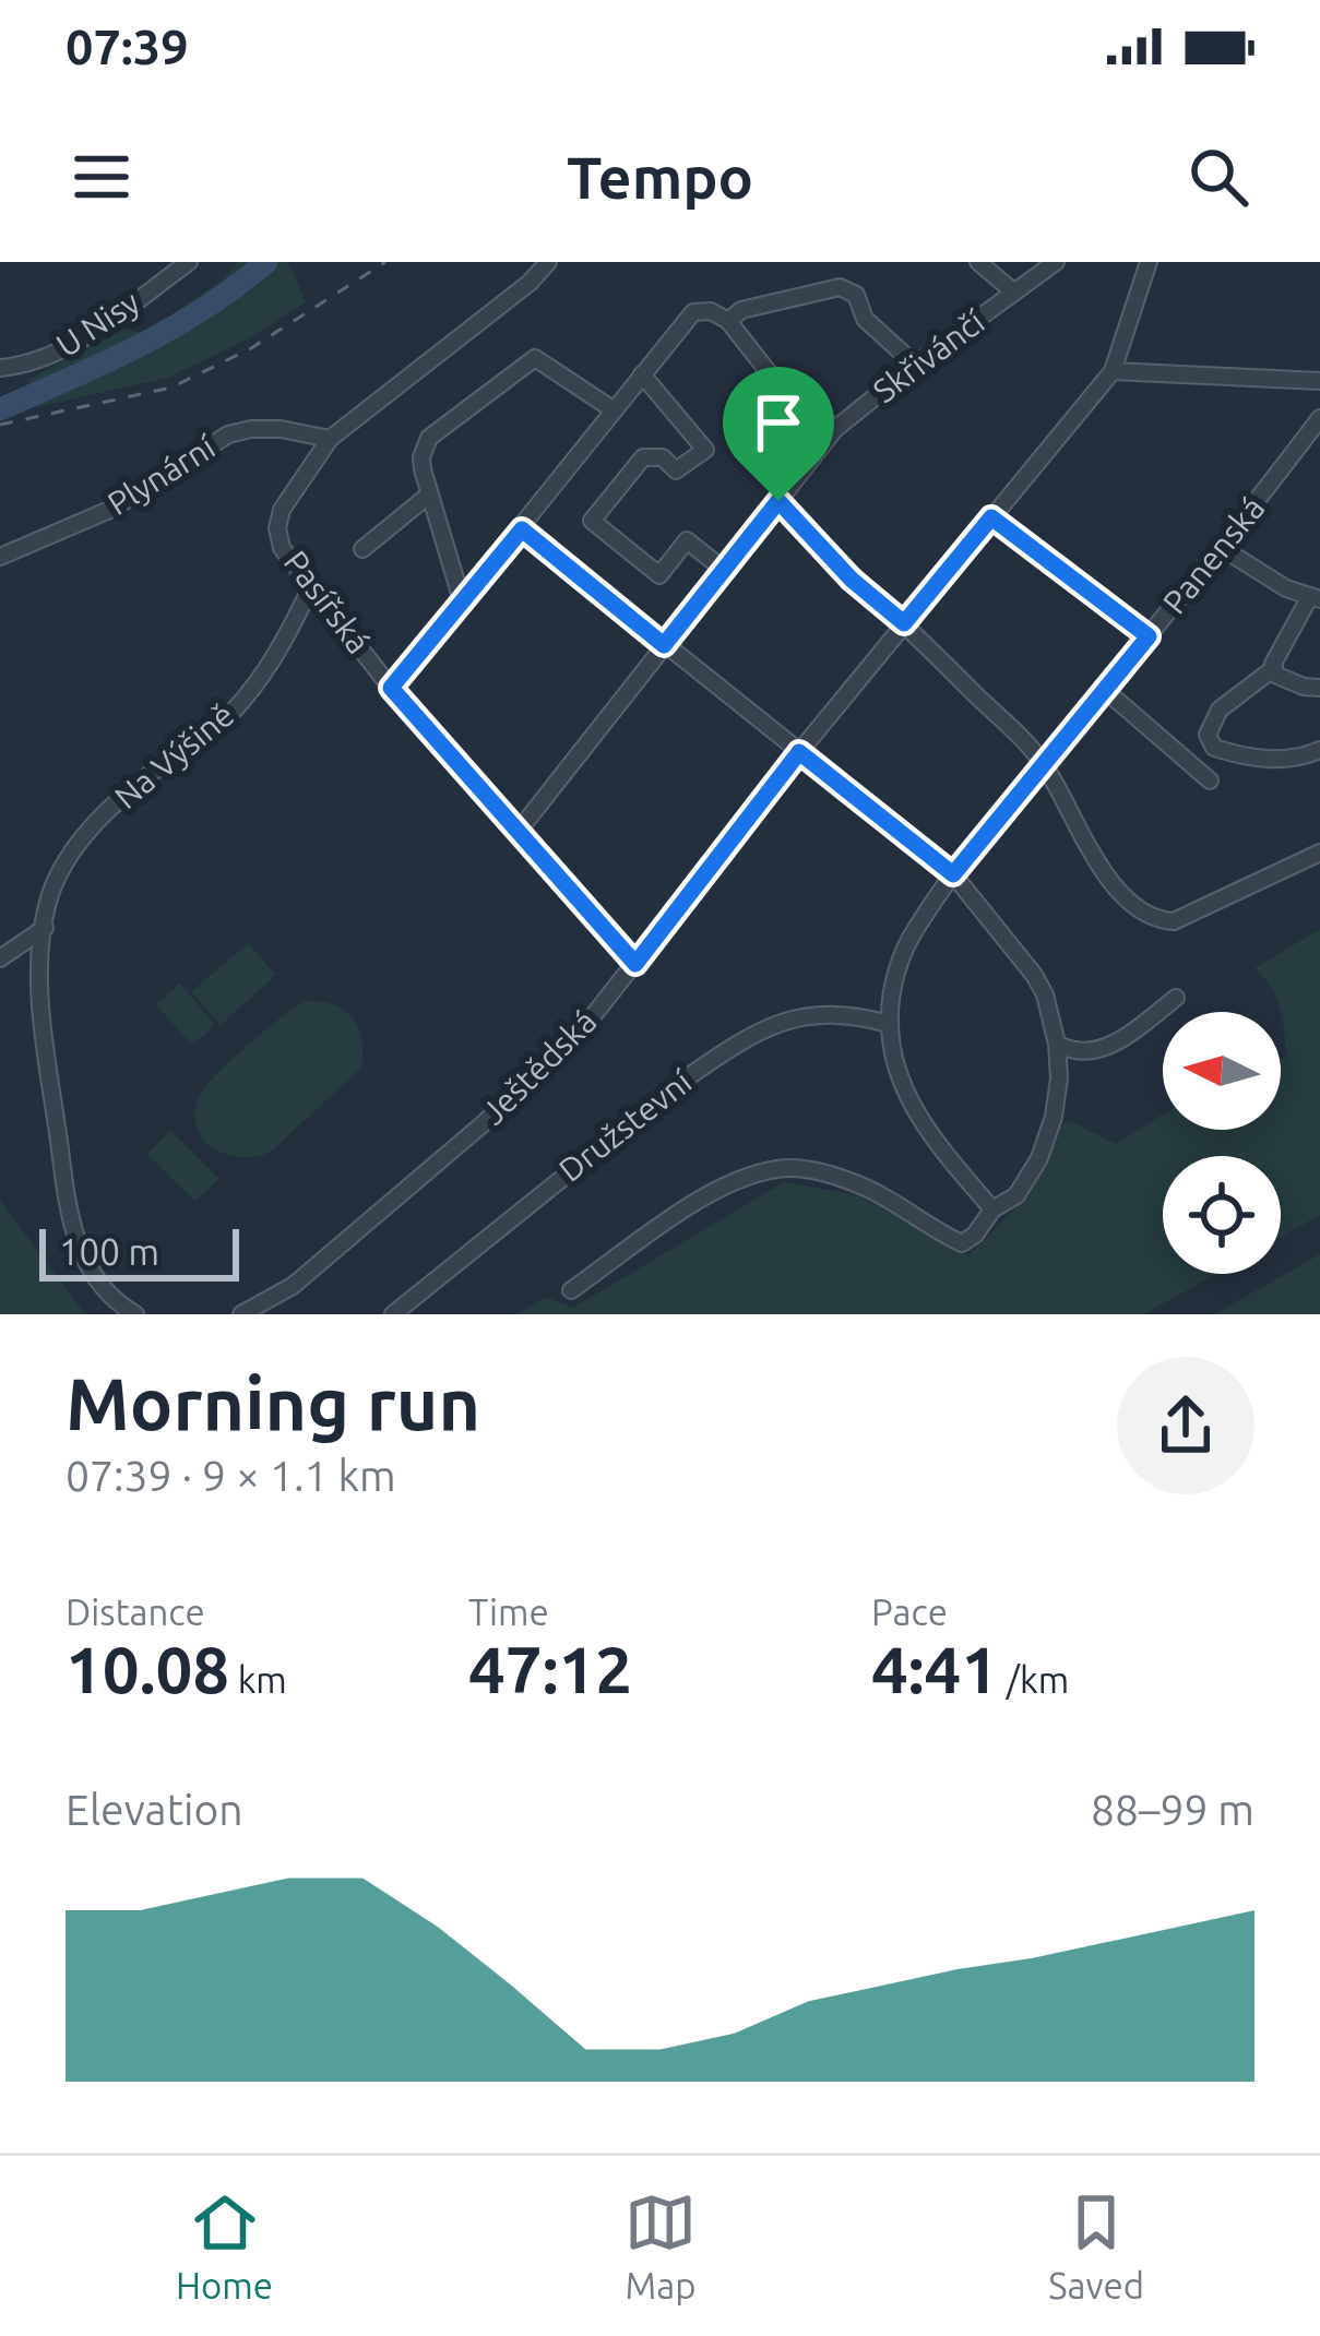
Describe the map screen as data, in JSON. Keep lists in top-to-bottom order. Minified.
{"streets":{"street":["U Nisy","Skřivánčí","Plynární","Panenská","Pasířská","Na Výšině","Ještědská","Družstevní"]},"crossings":[["Skřivánčí","Pasířská"],["Plynární","Pasířská"],["Panenská","Družstevní"],["Pasířská","Na Výšině"],["Pasířská","Ještědská"]],"scale_bar":"100 m","north":"left","page":{"status":"07:39","header":"Tempo","scale":"100 m","heading":["Morning run","07:39 · 9 × 1.1 km"],"stats":[["Distance","10.08 km"],["Time","47:12"],["Pace","4:41 /km"]],"chart":["Elevation","88–99 m"],"tabs":["Home","Map","Saved"]}}
